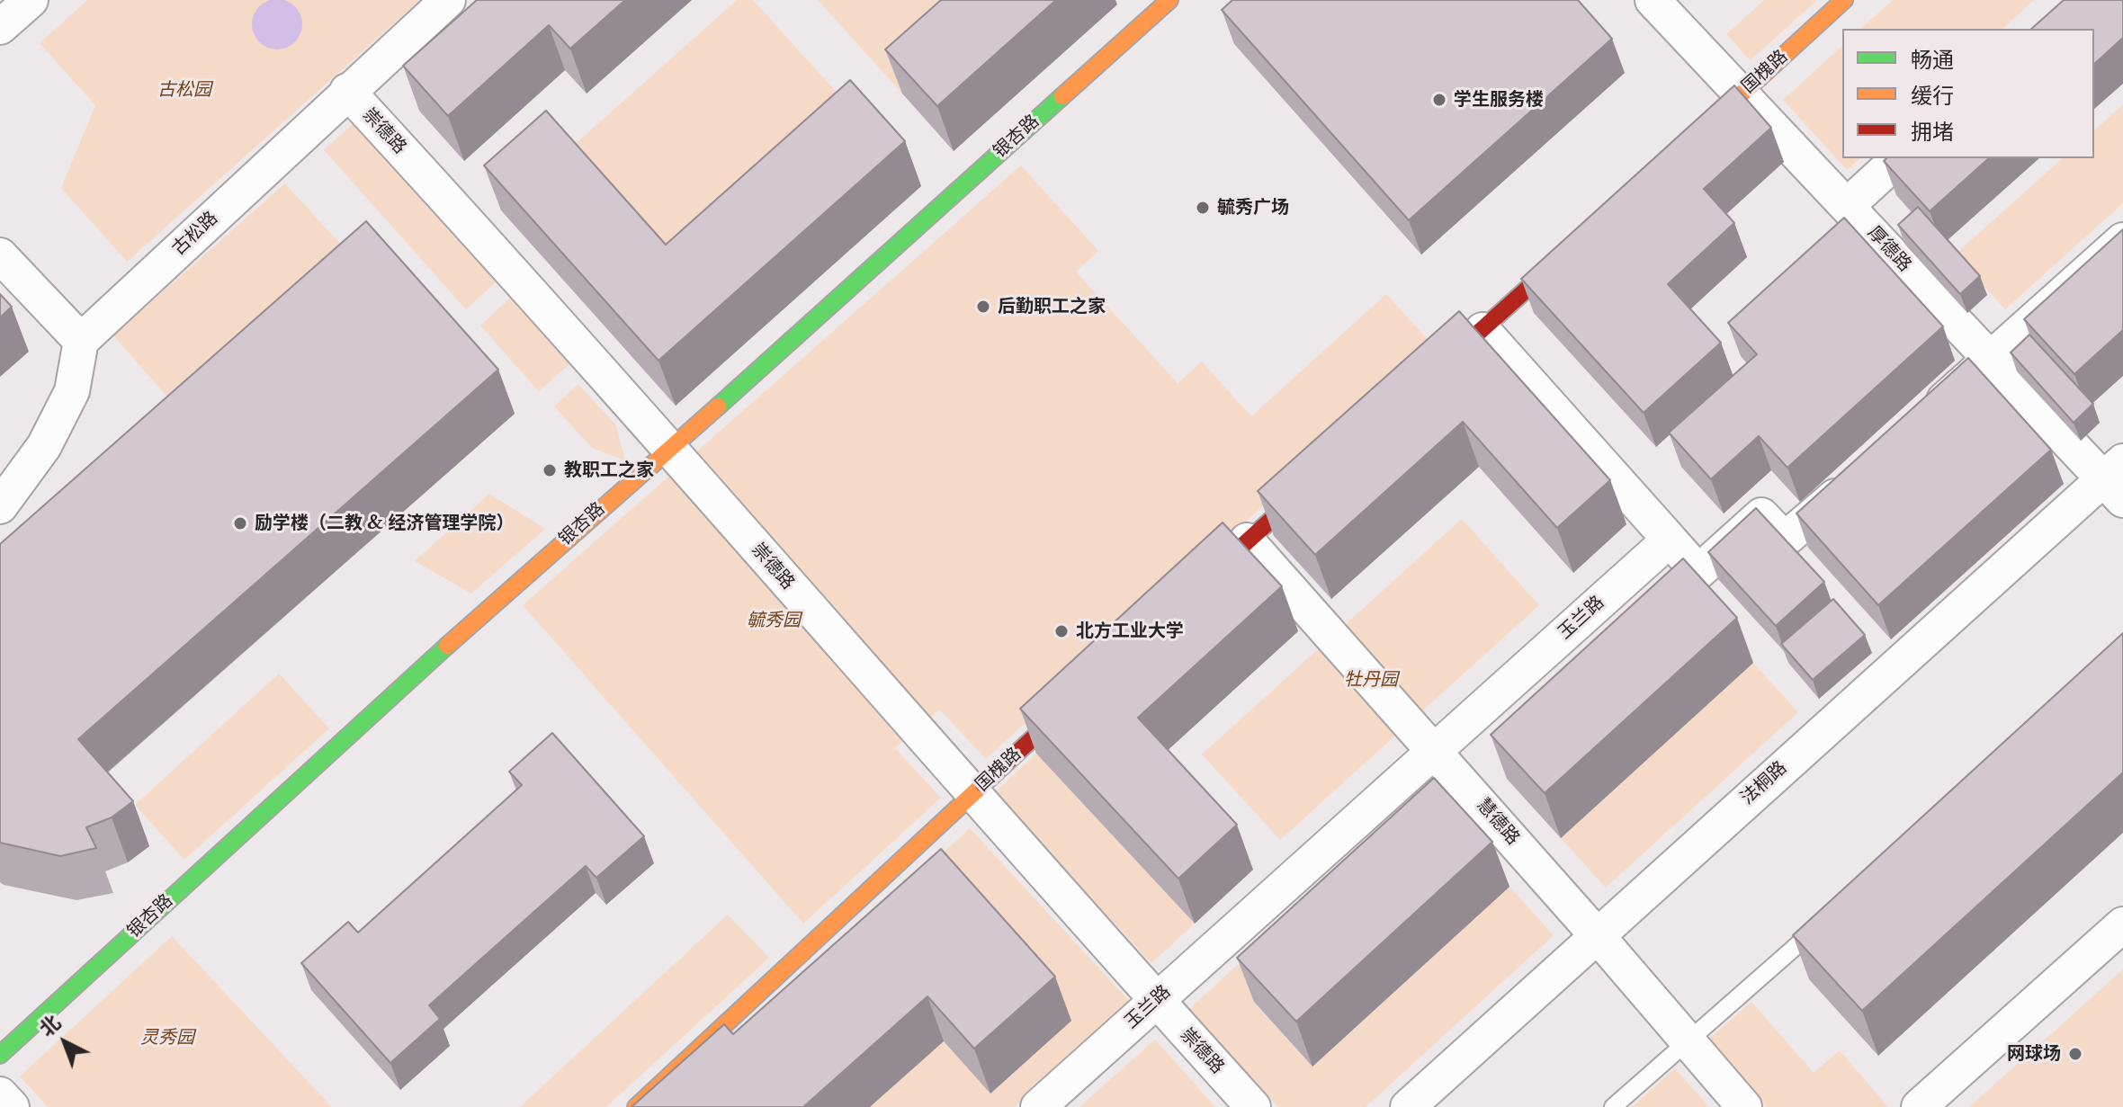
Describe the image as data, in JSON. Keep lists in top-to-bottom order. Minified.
{"streets":{"street":["国槐路","崇德路","银杏路","古松路","厚德路","玉兰路","法桐路","慧德路"]},"crossings":[["国槐路","崇德路"],["国槐路","厚德路"],["崇德路","银杏路"],["崇德路","古松路"],["崇德路","玉兰路"],["厚德路","法桐路"],["玉兰路","慧德路"],["法桐路","慧德路"]],"parks":["古松园","毓秀园","牡丹园","灵秀园"],"places":["学生服务楼","毓秀广场","后勤职工之家","教职工之家","励学楼（二教 & 经济管理学院）","北方工业大学","网球场"],"legend":["畅通","缓行","拥堵"],"north":"top left"}
